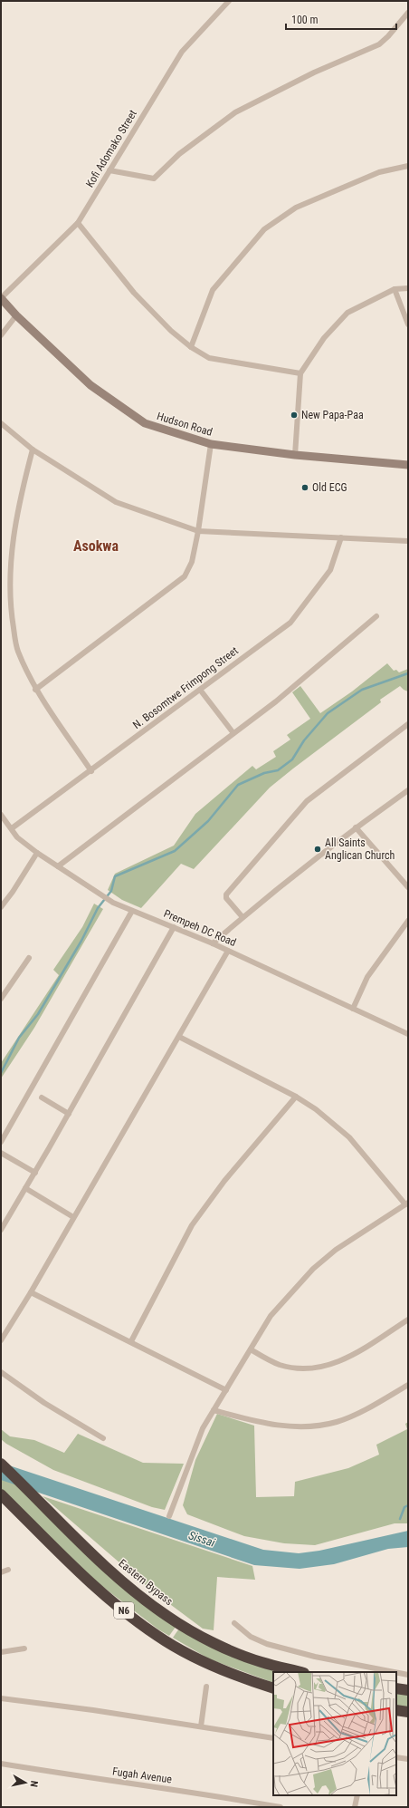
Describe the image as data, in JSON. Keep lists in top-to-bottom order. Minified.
{"streets":{"highway":["Eastern Bypass","N6"],"street":["Kofi Adomako Street","Hudson Road","N. Bosomtwe Frimpong Street","Prempeh DC Road","Fugah Avenue"]},"crossings":[["Kofi Adomako Street","Hudson Road"],["N. Bosomtwe Frimpong Street","Prempeh DC Road"]],"districts":["Asokwa"],"water":["Sissai"],"places":["New Papa-Paa","Old ECG","All Saints Anglican Church"],"scale_bar":"100 m","north":"right"}
